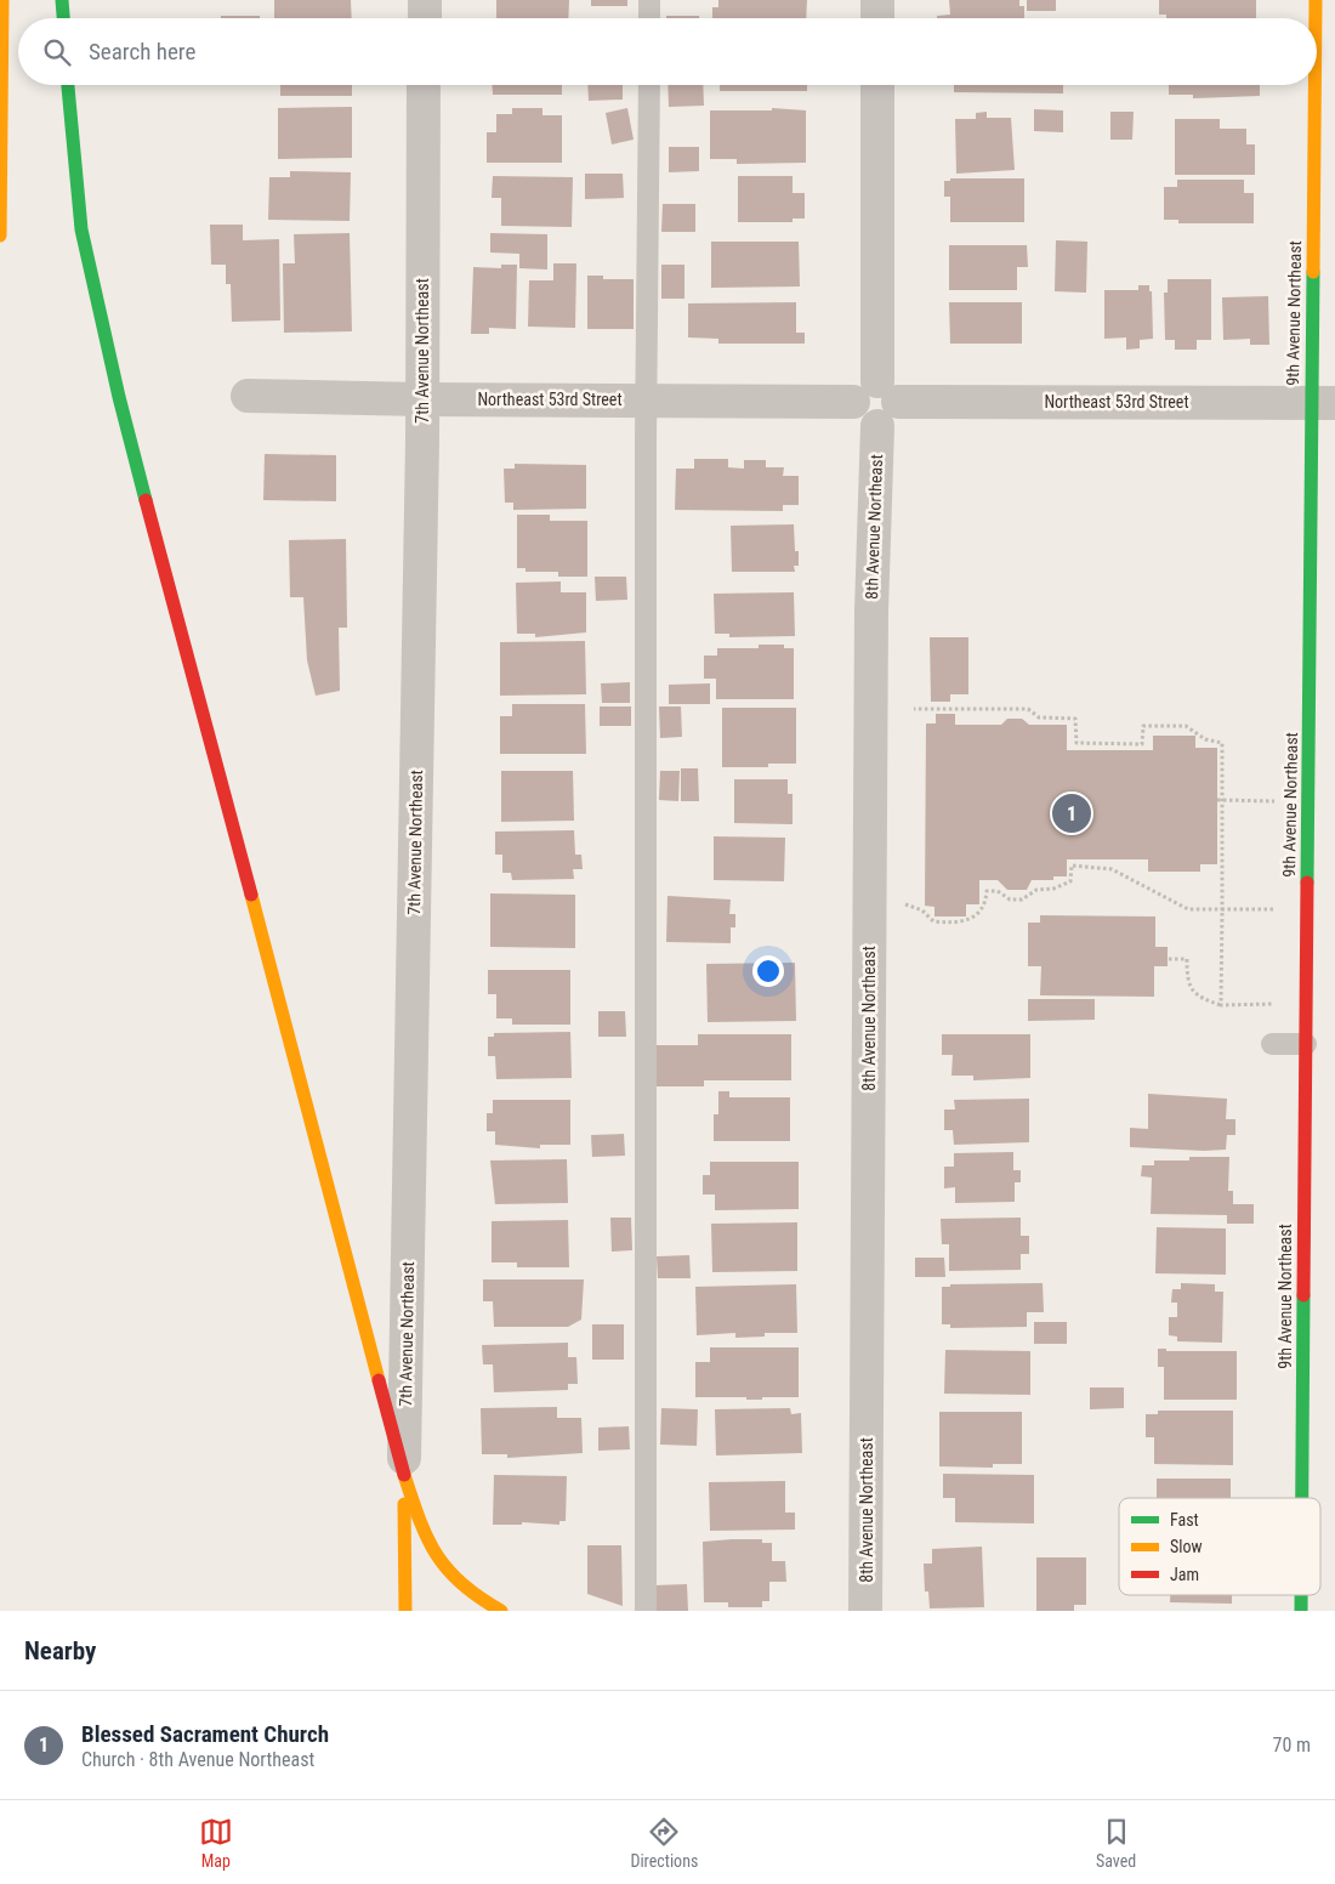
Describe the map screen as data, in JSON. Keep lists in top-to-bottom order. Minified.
{"streets":{"main road":["9th Avenue Northeast","7th Avenue Northeast"],"street":["Northeast 53rd Street","8th Avenue Northeast"]},"crossings":[["9th Avenue Northeast","Northeast 53rd Street"],["7th Avenue Northeast","Northeast 53rd Street"],["Northeast 53rd Street","8th Avenue Northeast"]],"legend":["Fast","Slow","Jam"],"page":{"search":"Search here","pins":"1","heading":"Nearby","list":[{"mark":"1","name":"Blessed Sacrament Church","note":"Church · 8th Avenue Northeast","value":"70 m"}],"nav":["Map","Directions","Saved"]}}
